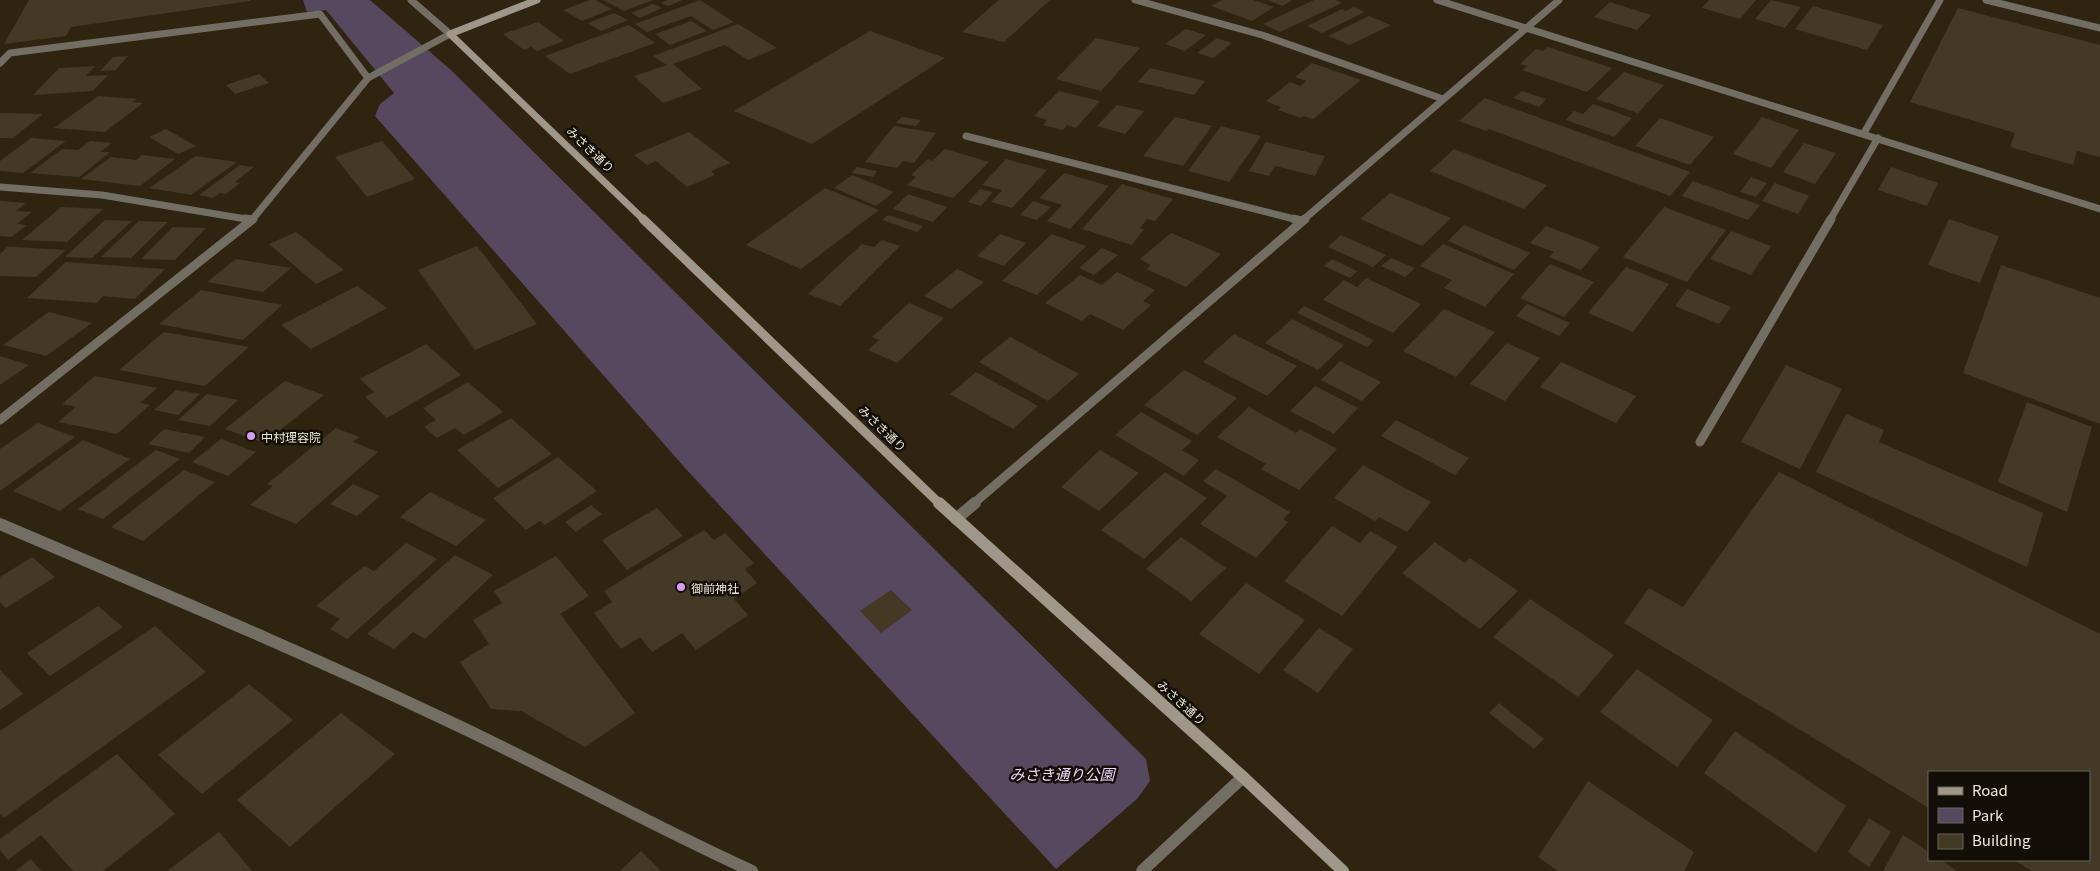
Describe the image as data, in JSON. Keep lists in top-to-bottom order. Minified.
{"streets":{"street":["みさき通り"]},"parks":["みさき通り公園"],"places":["中村理容院","御前神社"],"legend":["Road","Park","Building"]}
